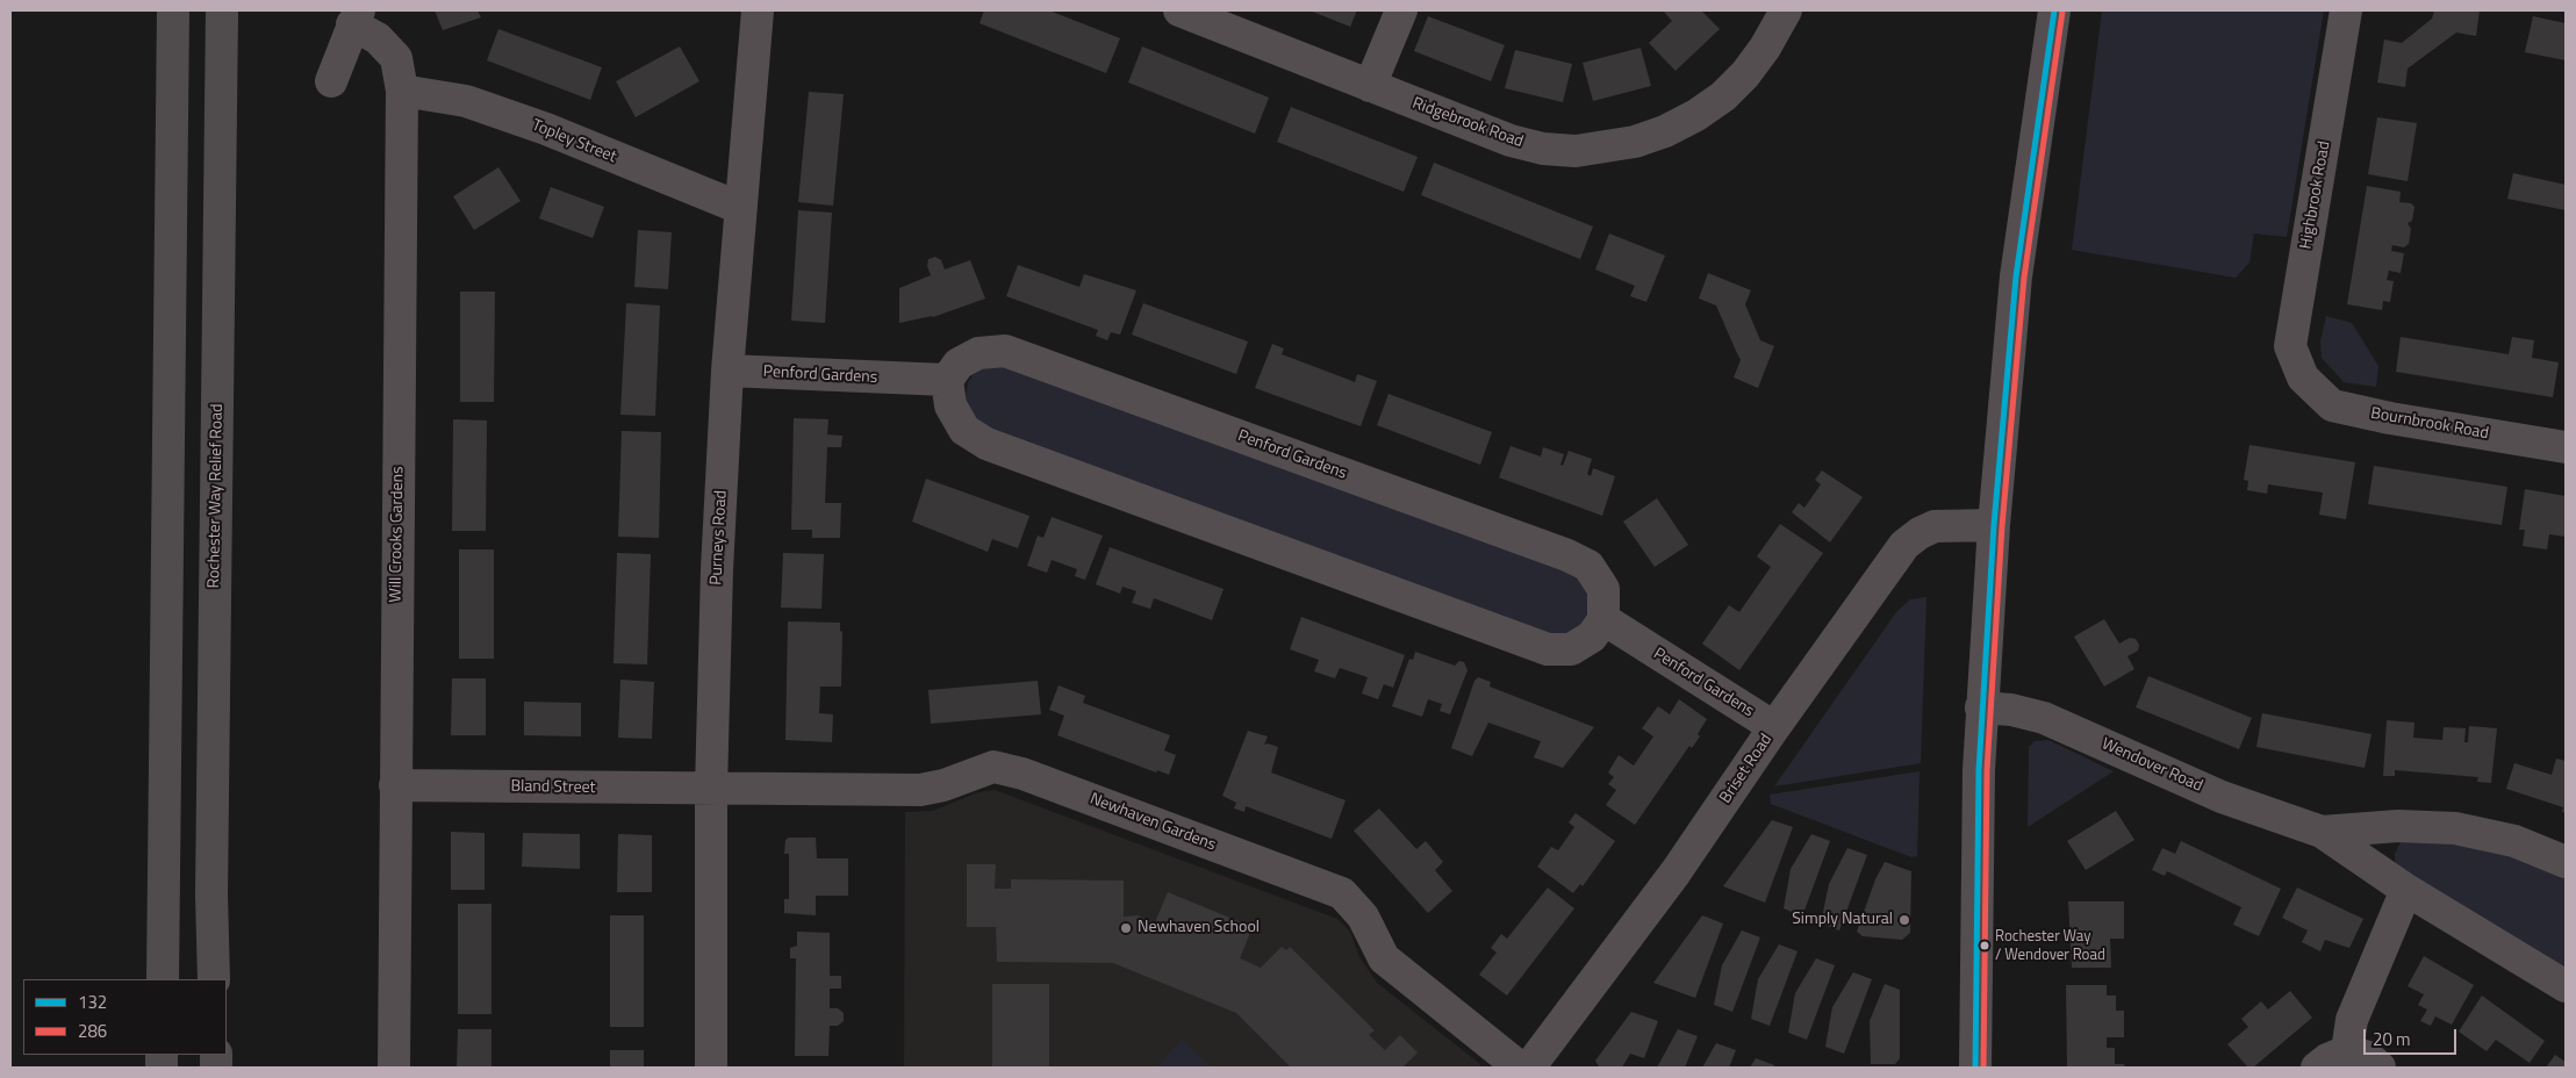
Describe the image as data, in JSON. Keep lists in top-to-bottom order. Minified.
{"streets":{"highway":["Rochester Way Relief Road"],"street":["Ridgebrook Road","Topley Street","Highbrook Road","Penford Gardens","Bournbrook Road","Will Crooks Gardens","Purneys Road","Wendover Road","Briset Road","Bland Street","Newhaven Gardens"]},"crossings":[["Topley Street","Will Crooks Gardens"],["Topley Street","Purneys Road"],["Highbrook Road","Bournbrook Road"],["Penford Gardens","Purneys Road"],["Penford Gardens","Briset Road"],["Will Crooks Gardens","Bland Street"],["Purneys Road","Bland Street"],["Purneys Road","Newhaven Gardens"],["Bland Street","Newhaven Gardens"]],"places":["Simply Natural","Newhaven School","Rochester Way / Wendover Road"],"lines":["transit line 132","transit line 286"],"legend":["132","286"],"scale_bar":"20 m"}
